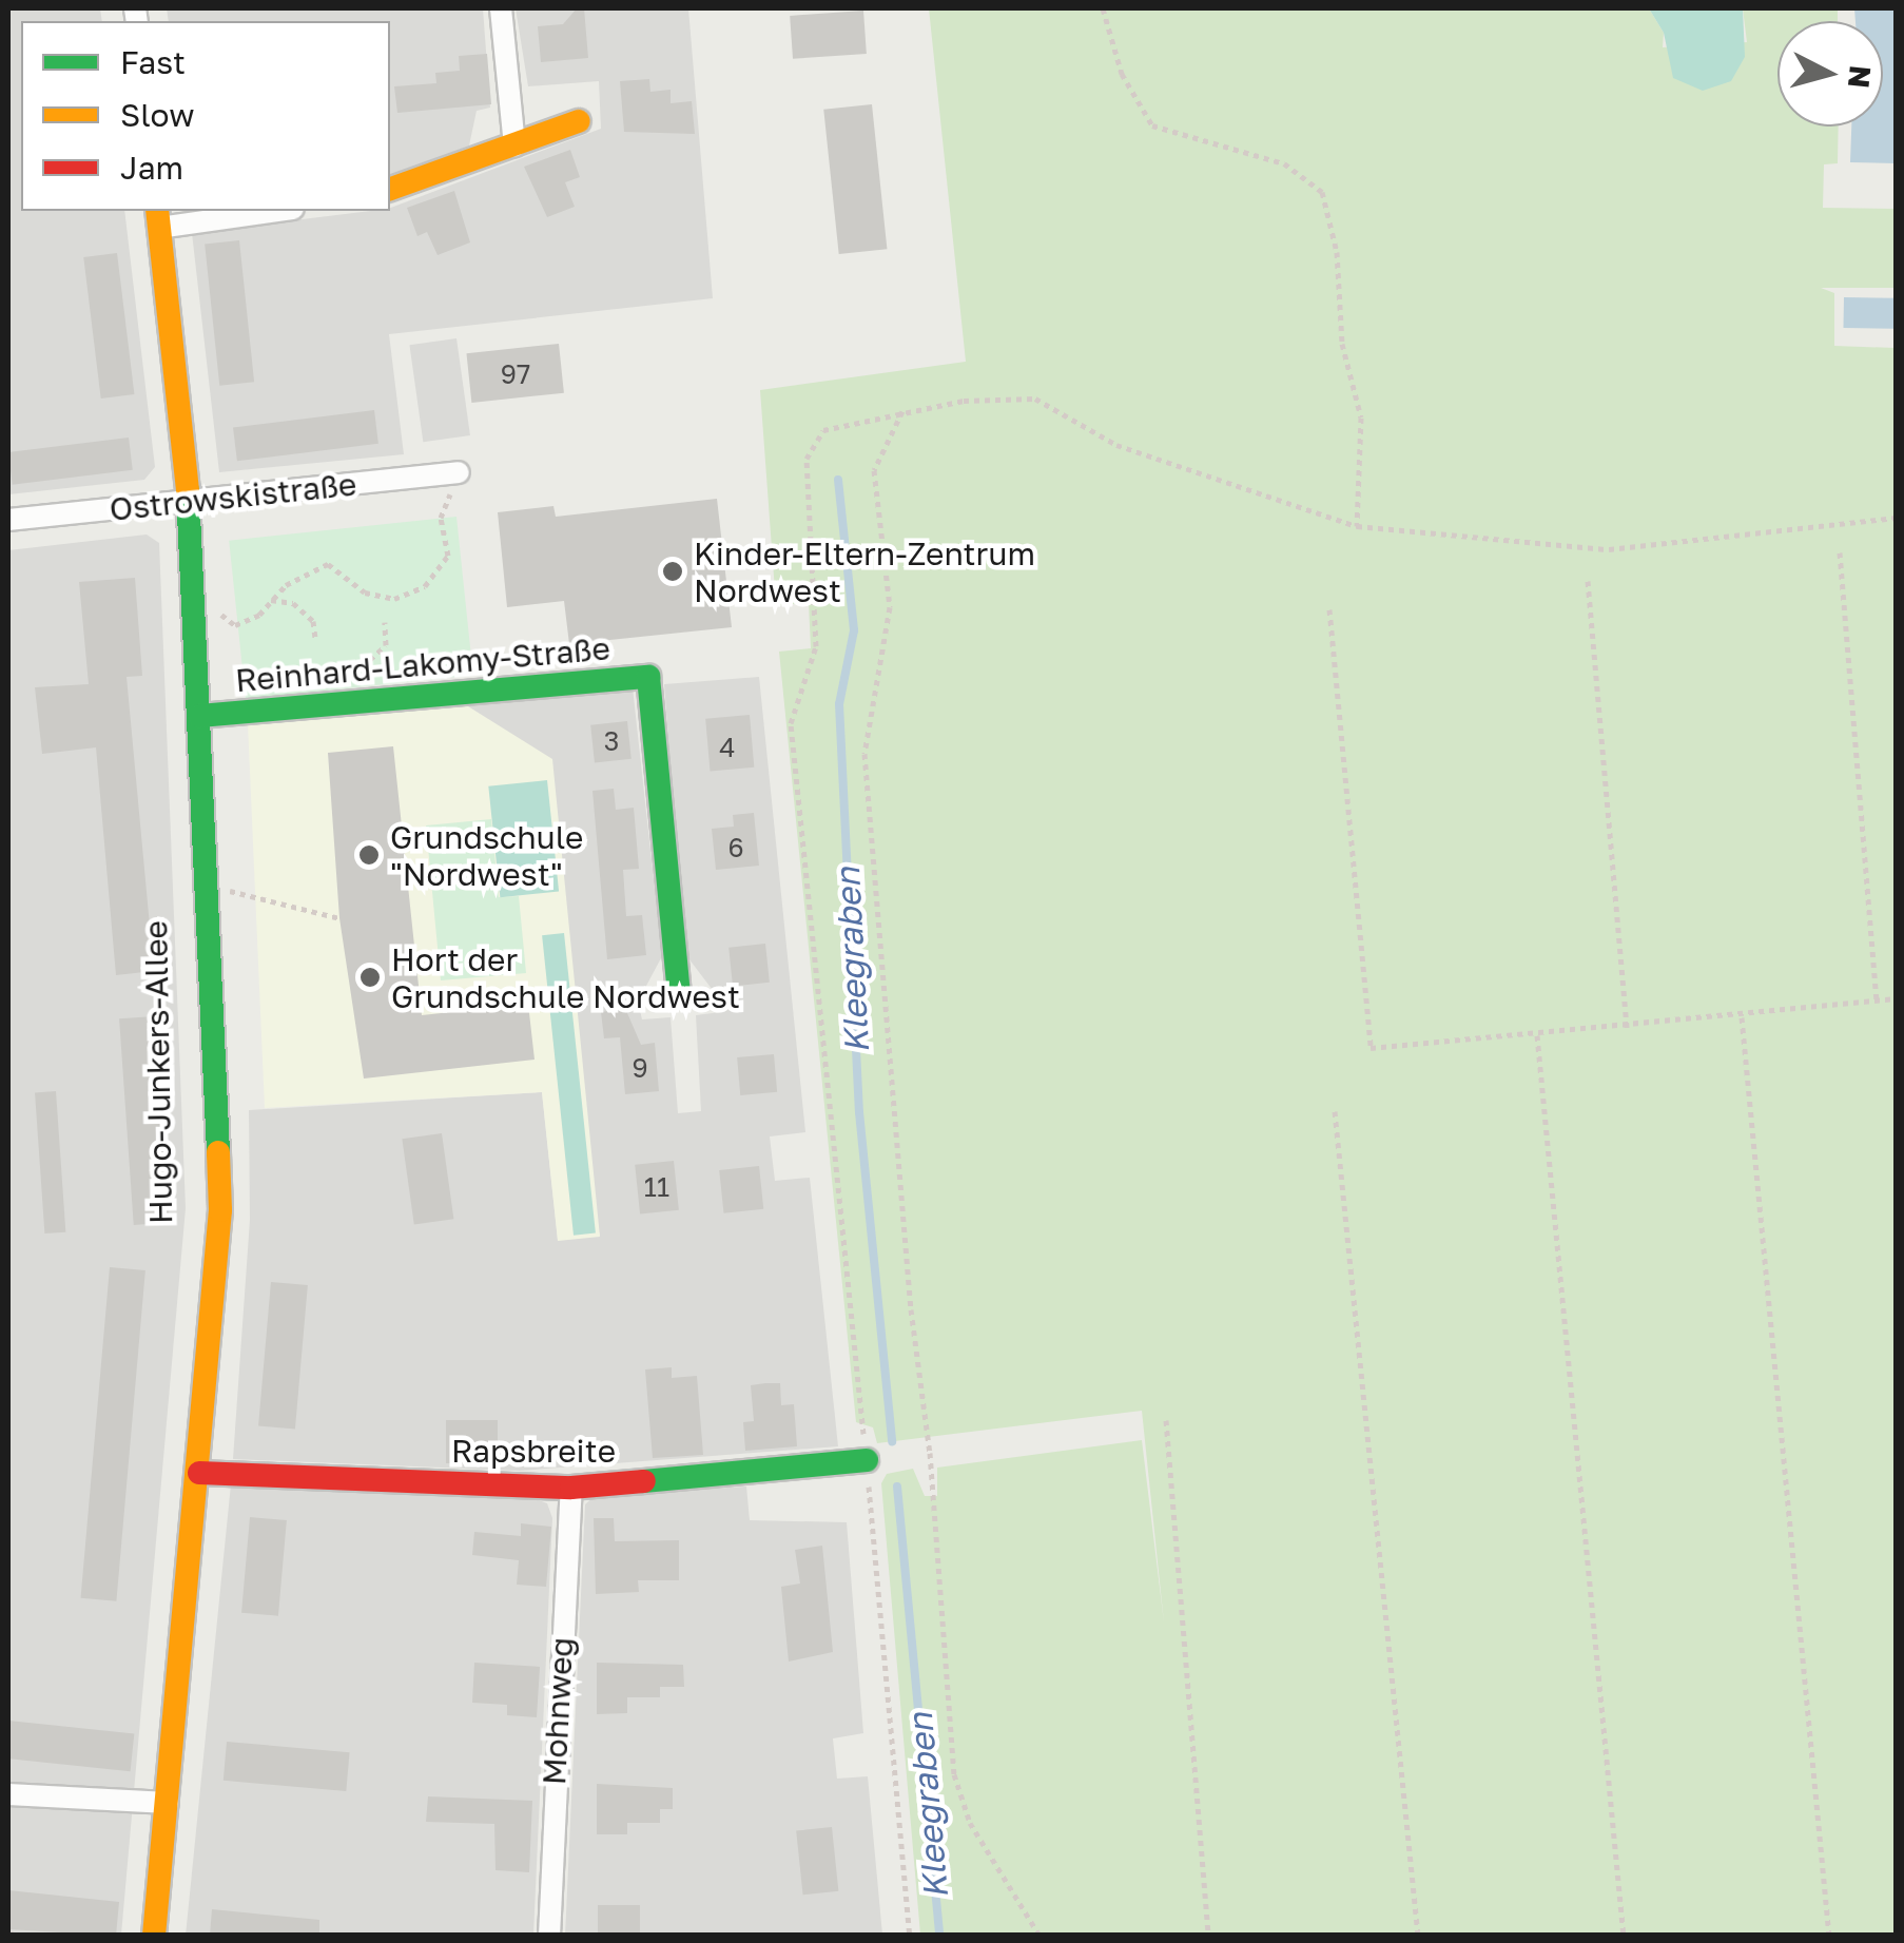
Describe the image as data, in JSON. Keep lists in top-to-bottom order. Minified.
{"streets":{"street":["Ostrowskistraße","Reinhard-Lakomy-Straße","Hugo-Junkers-Allee","Rapsbreite","Mohnweg"]},"crossings":[["Ostrowskistraße","Hugo-Junkers-Allee"],["Reinhard-Lakomy-Straße","Hugo-Junkers-Allee"],["Hugo-Junkers-Allee","Rapsbreite"],["Rapsbreite","Mohnweg"]],"water":["Kleegraben"],"places":["Kinder-Eltern-Zentrum Nordwest","Grundschule \"Nordwest\"","Hort der Grundschule Nordwest"],"house_numbers":["97","3","4","6","9","11"],"legend":["Fast","Slow","Jam"],"north":"right"}
